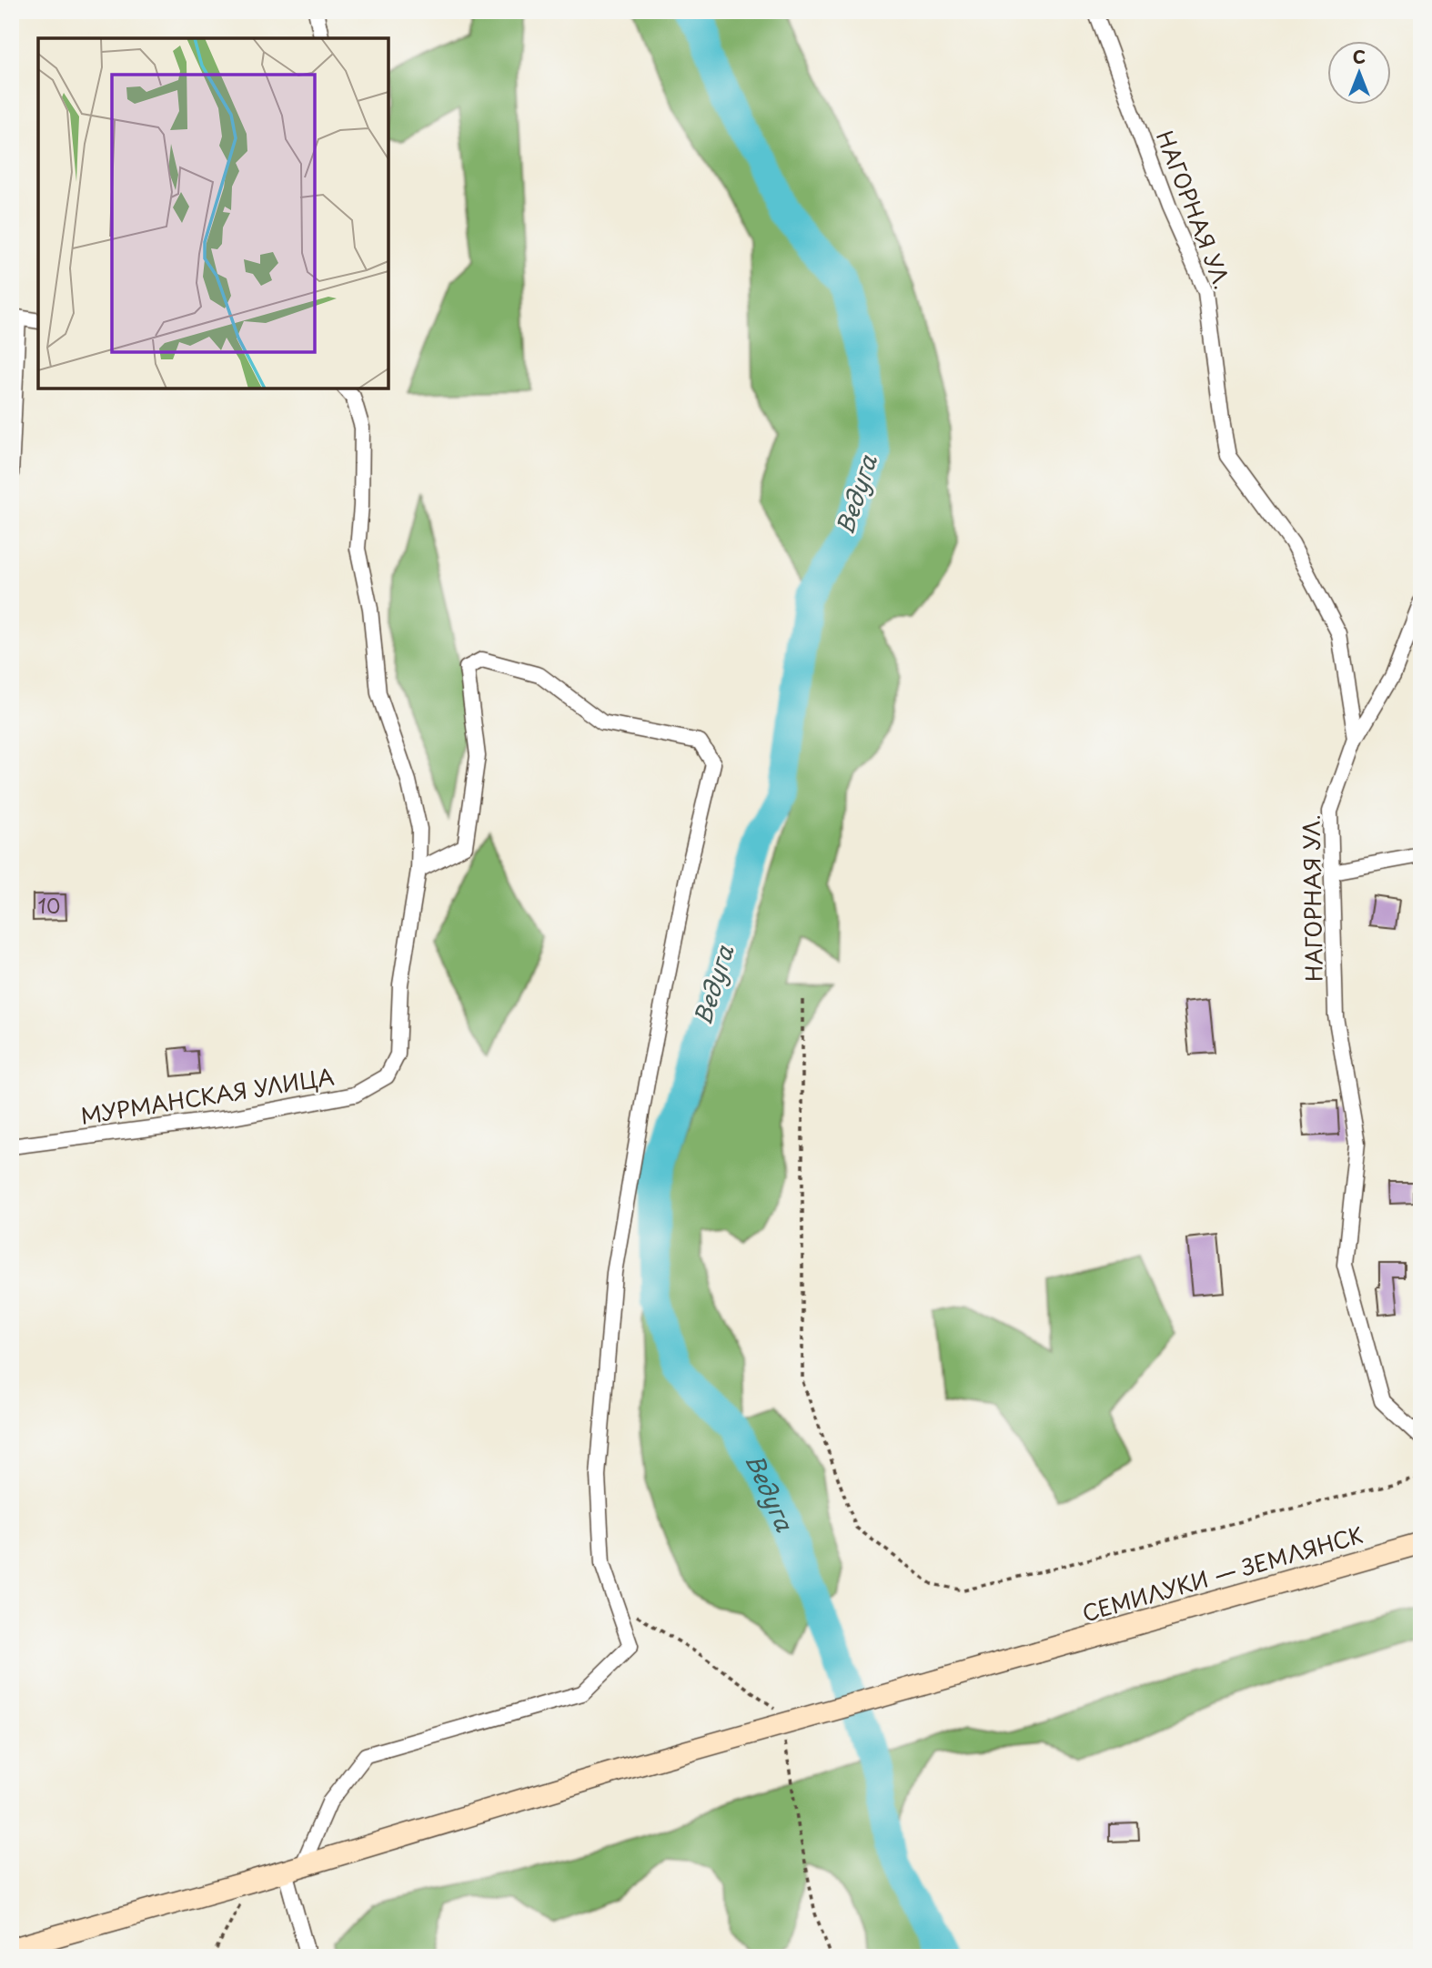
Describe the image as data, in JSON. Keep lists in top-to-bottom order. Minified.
{"streets":{"main road":["СЕМИЛУКИ — ЗЕМЛЯНСК"],"street":["НАГОРНАЯ УЛ.","МУРМАНСКАЯ УЛИЦА"]},"water":["Ведуга"],"house_numbers":["10"],"north":"top"}
